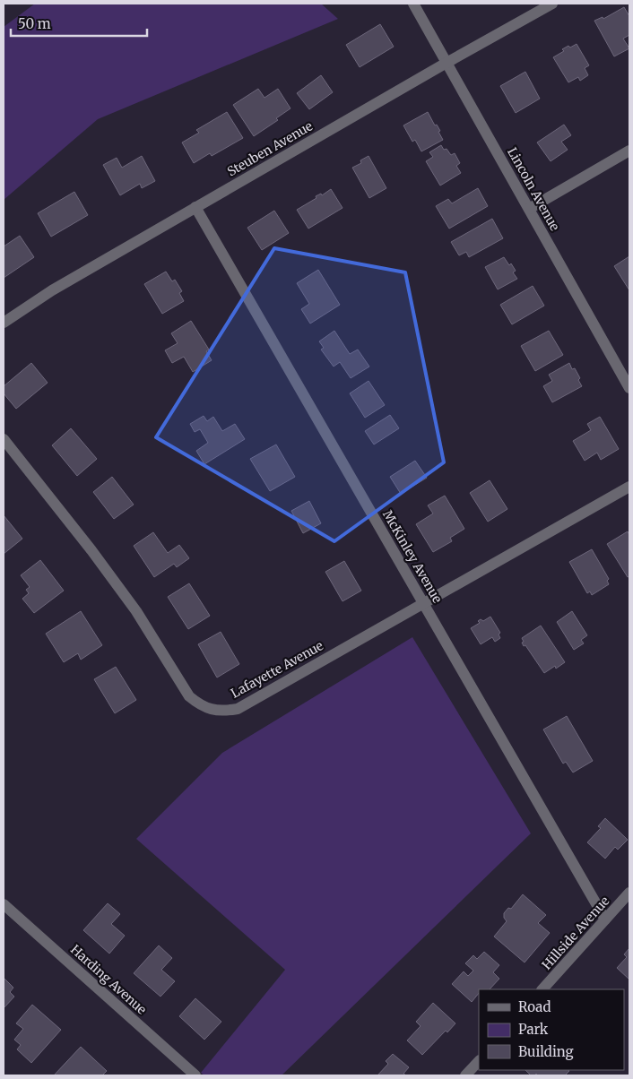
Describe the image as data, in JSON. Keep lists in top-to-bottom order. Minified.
{"streets":{"street":["Steuben Avenue","Lincoln Avenue","McKinley Avenue","Lafayette Avenue","Hillside Avenue","Harding Avenue"]},"crossings":[["Steuben Avenue","Lincoln Avenue"],["Steuben Avenue","McKinley Avenue"],["McKinley Avenue","Lafayette Avenue"],["McKinley Avenue","Hillside Avenue"]],"legend":["Road","Park","Building"],"scale_bar":"50 m"}
